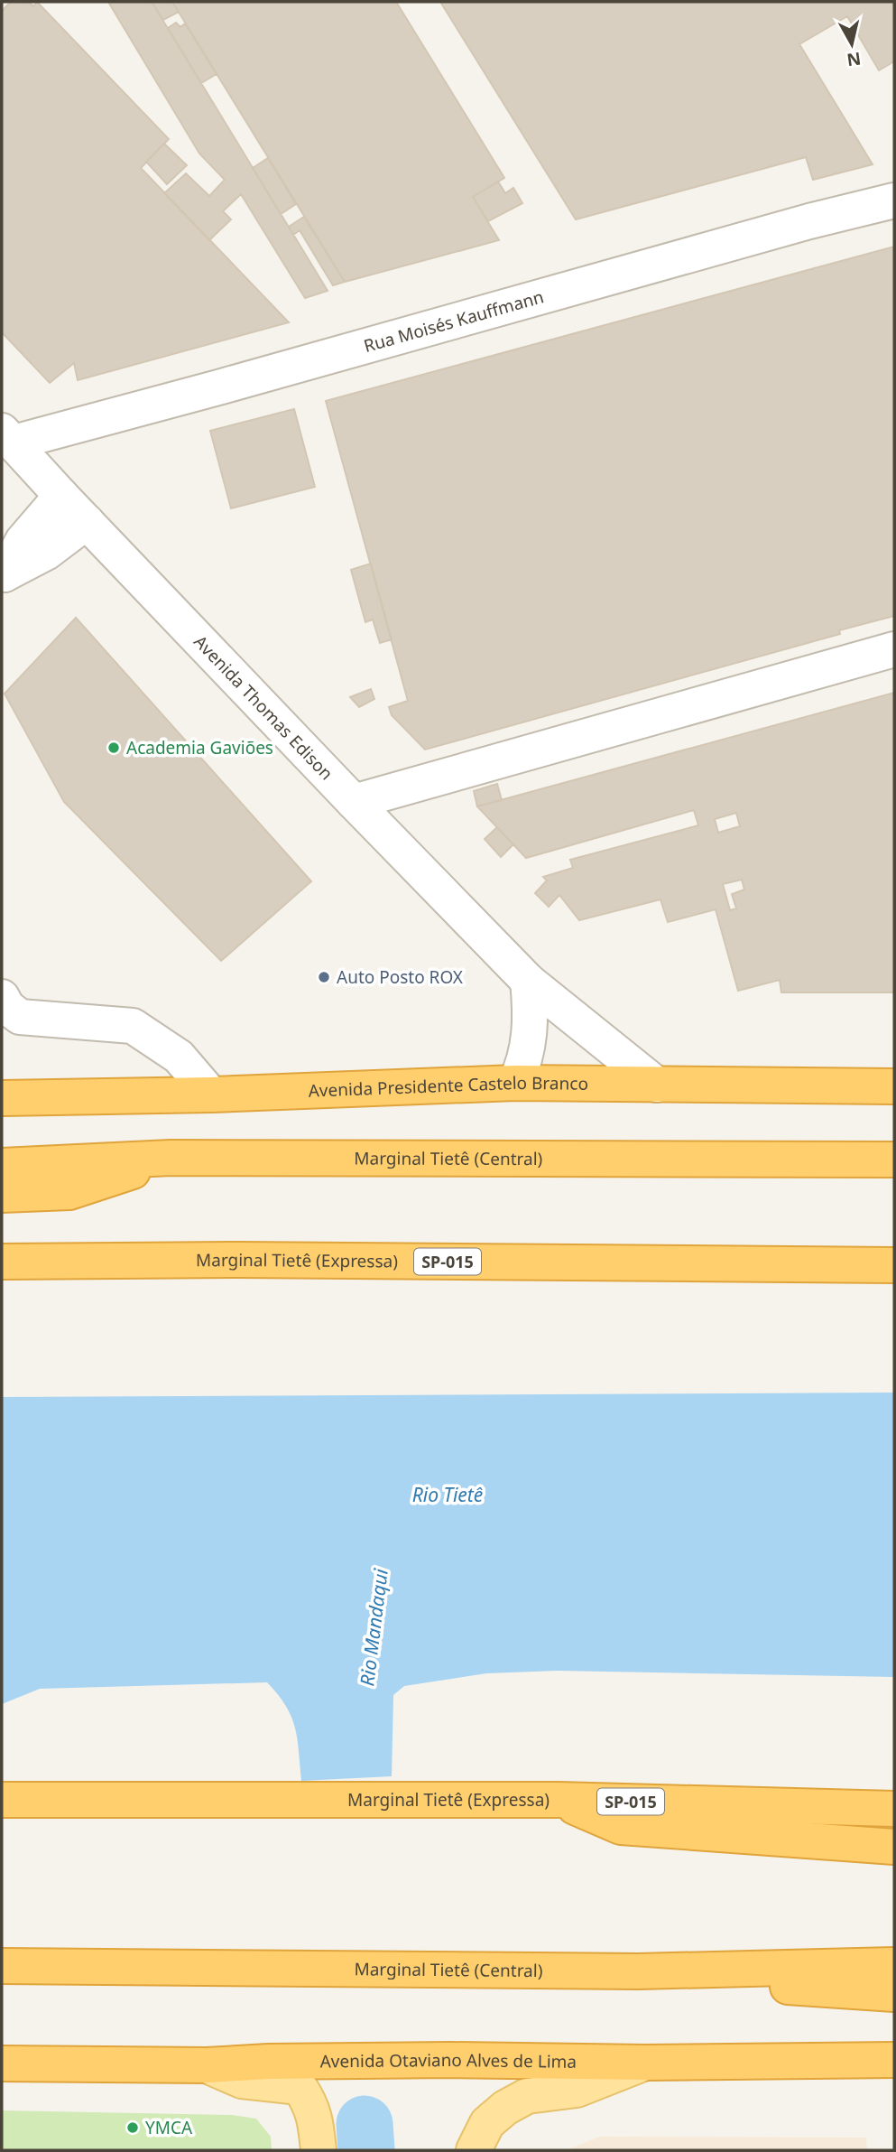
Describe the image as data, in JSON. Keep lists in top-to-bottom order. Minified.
{"streets":{"highway":["Avenida Presidente Castelo Branco","Marginal Tietê (Central)","Marginal Tietê (Expressa)","SP-015","Avenida Otaviano Alves de Lima"],"street":["Rua Moisés Kauffmann","Avenida Thomas Edison"]},"crossings":[["Rua Moisés Kauffmann","Avenida Thomas Edison"],["Avenida Thomas Edison","Avenida Presidente Castelo Branco"]],"water":["Rio Tietê","Rio Mandaqui"],"places":["Academia Gaviões","Auto Posto ROX","YMCA"],"north":"bottom"}
